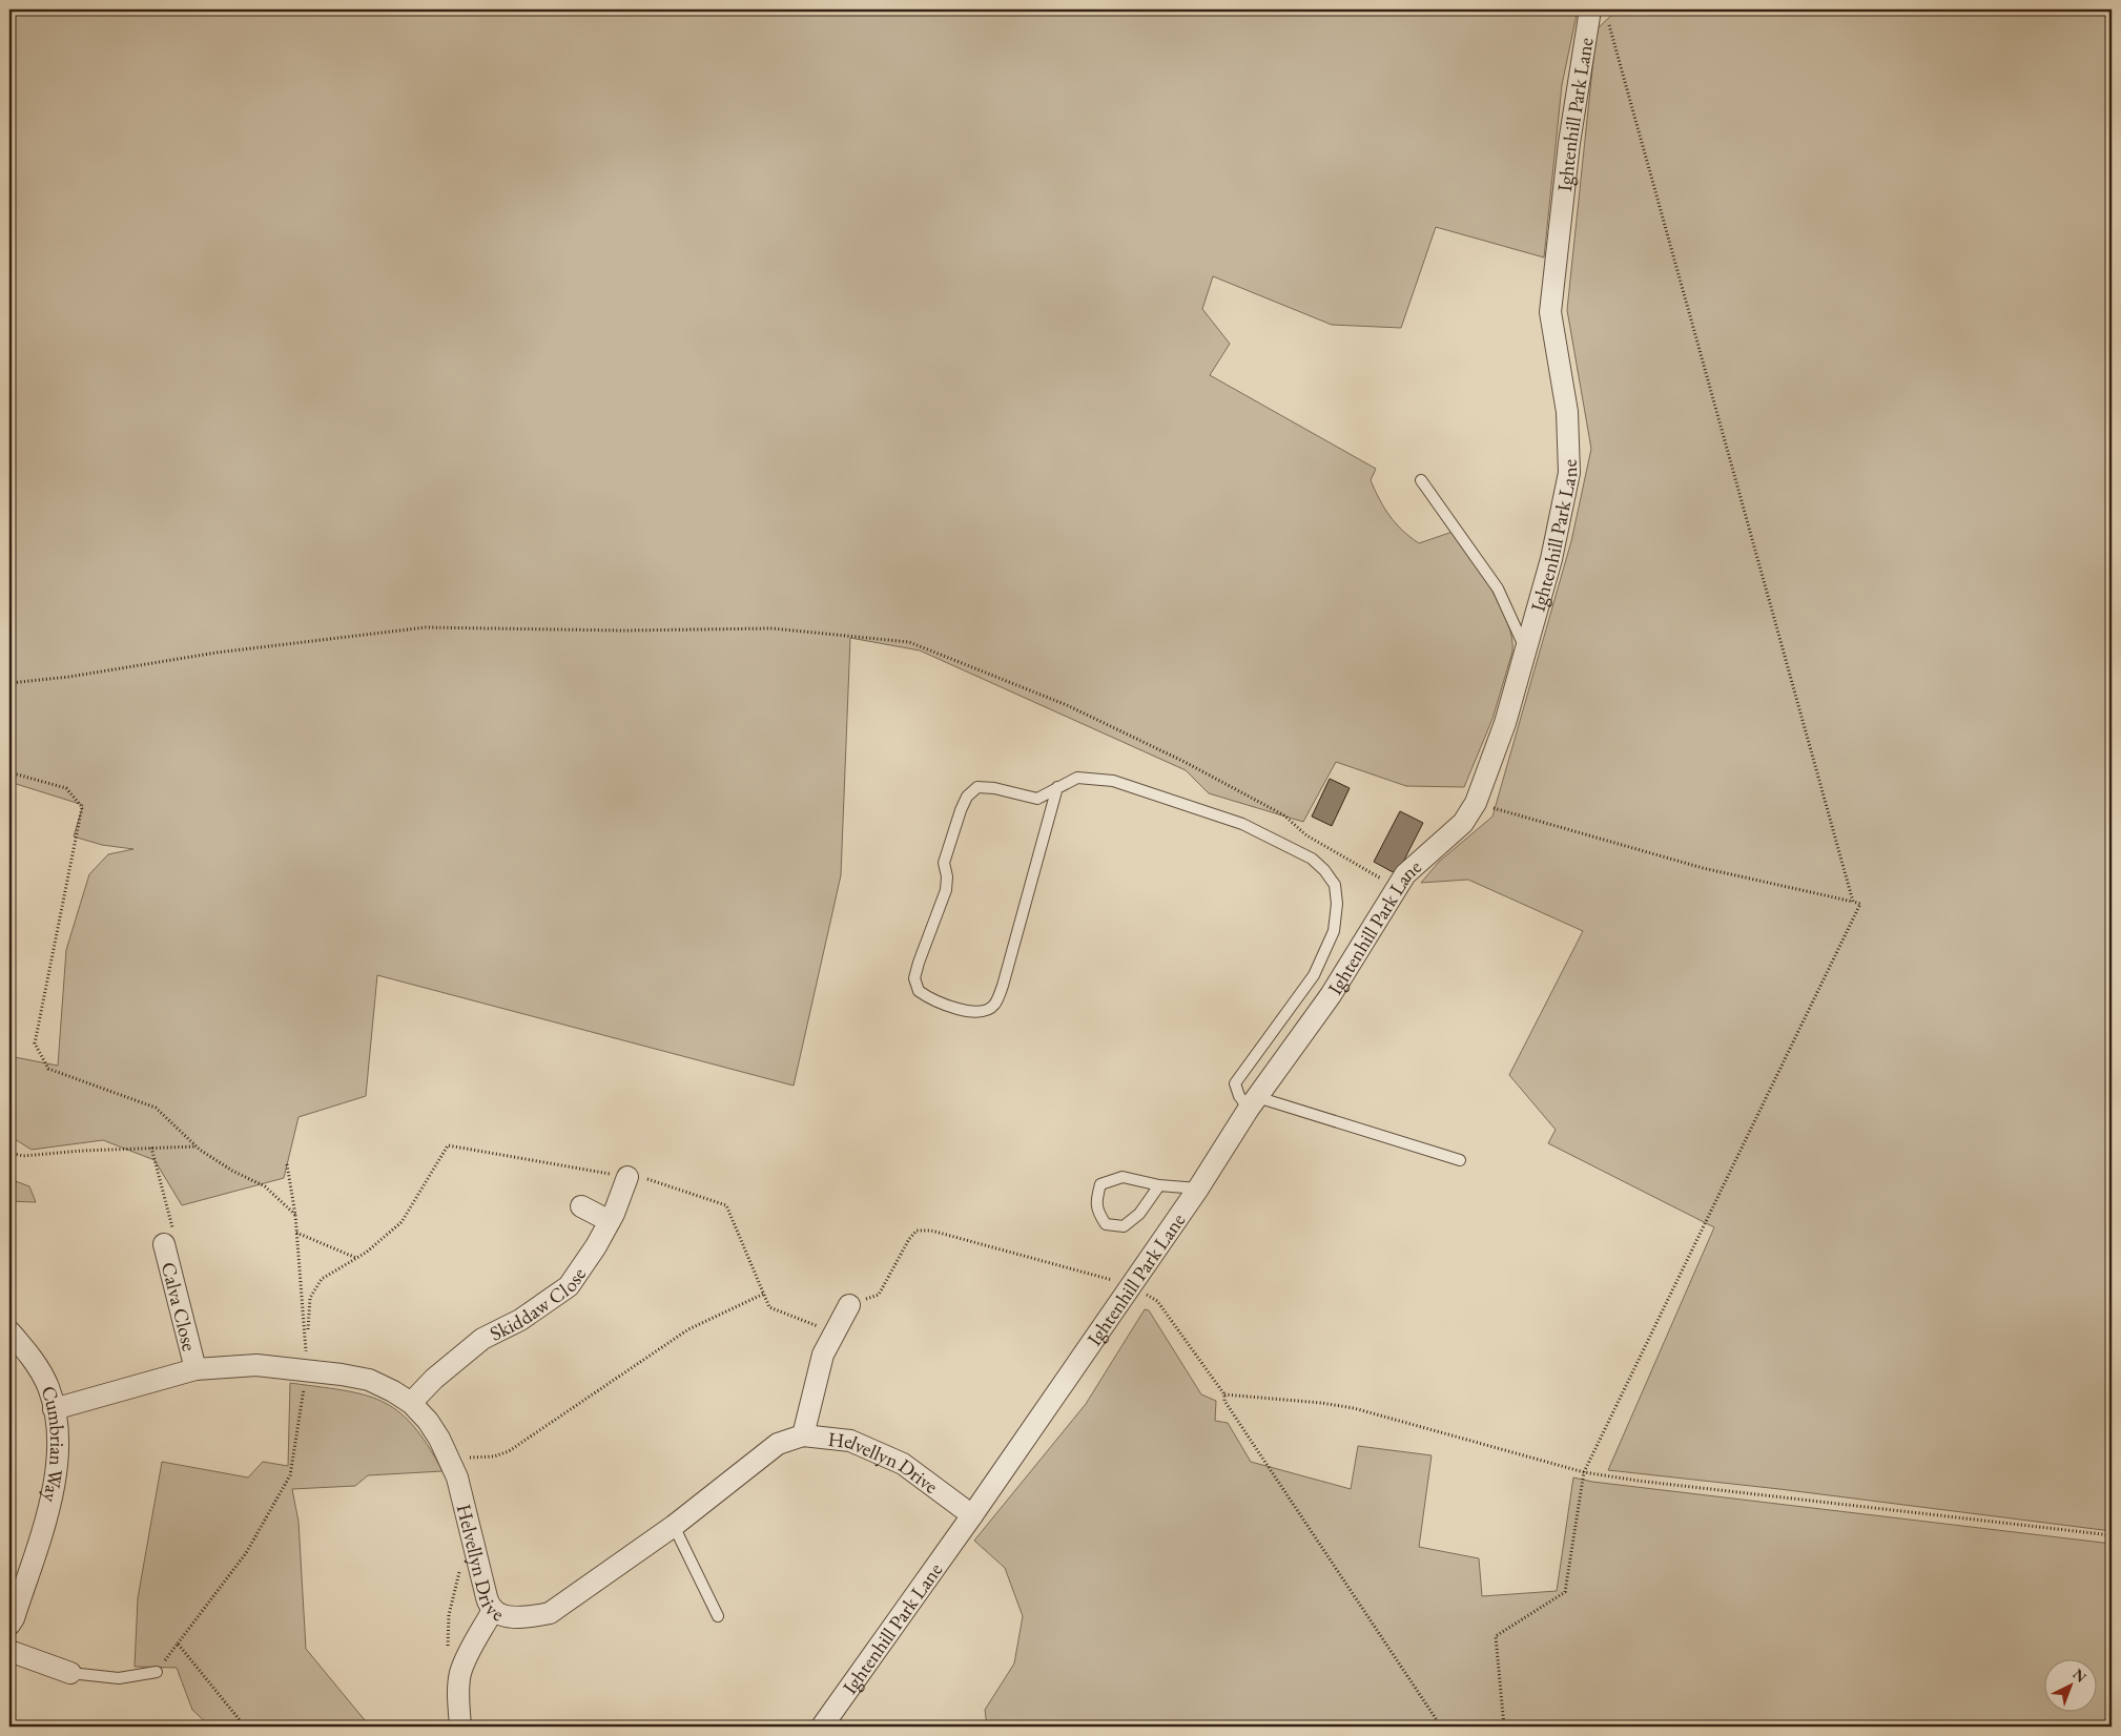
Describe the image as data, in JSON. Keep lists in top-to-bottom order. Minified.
{"streets":{"street":["Ightenhill Park Lane","Skiddaw Close","Calva Close","Cumbrian Way","Helvellyn Drive"]},"crossings":[["Ightenhill Park Lane","Helvellyn Drive"],["Skiddaw Close","Helvellyn Drive"],["Calva Close","Helvellyn Drive"],["Cumbrian Way","Helvellyn Drive"]],"north":"top right"}
